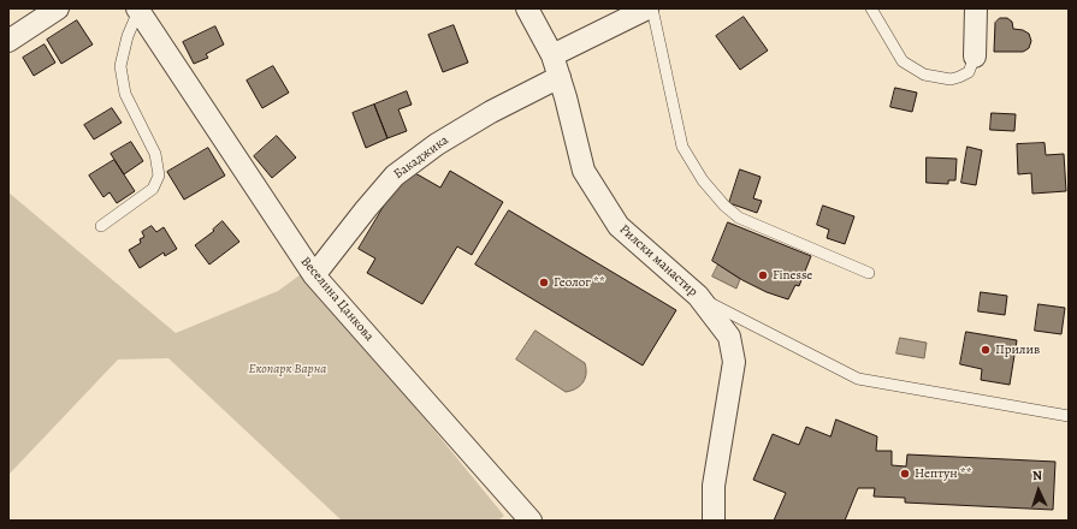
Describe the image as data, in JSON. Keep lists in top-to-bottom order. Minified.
{"streets":{"street":["Бакаджика","Рилски манастир","Веселина Цанкова"]},"crossings":[["Бакаджика","Рилски манастир"],["Бакаджика","Веселина Цанкова"]],"parks":["Екопарк Варна"],"places":["Finesse","Геолог **","Прилив","Нептун **"],"north":"top"}
